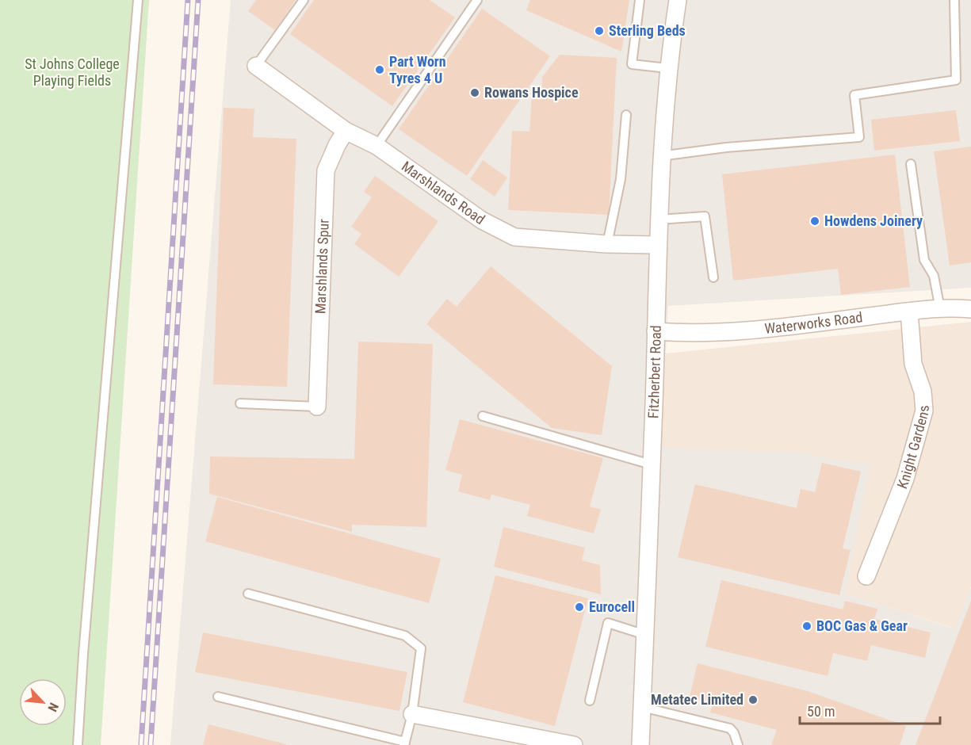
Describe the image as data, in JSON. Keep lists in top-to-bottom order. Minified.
{"streets":{"street":["Marshlands Road","Marshlands Spur","Waterworks Road","Fitzherbert Road","Knight Gardens"]},"crossings":[["Marshlands Road","Marshlands Spur"],["Marshlands Road","Fitzherbert Road"],["Waterworks Road","Fitzherbert Road"],["Waterworks Road","Knight Gardens"]],"parks":["St Johns College Playing Fields"],"places":["Sterling Beds","Part Worn Tyres 4 U","Rowans Hospice","Howdens Joinery","Eurocell","BOC Gas & Gear","Metatec Limited"],"scale_bar":"50 m","north":"bottom right"}
